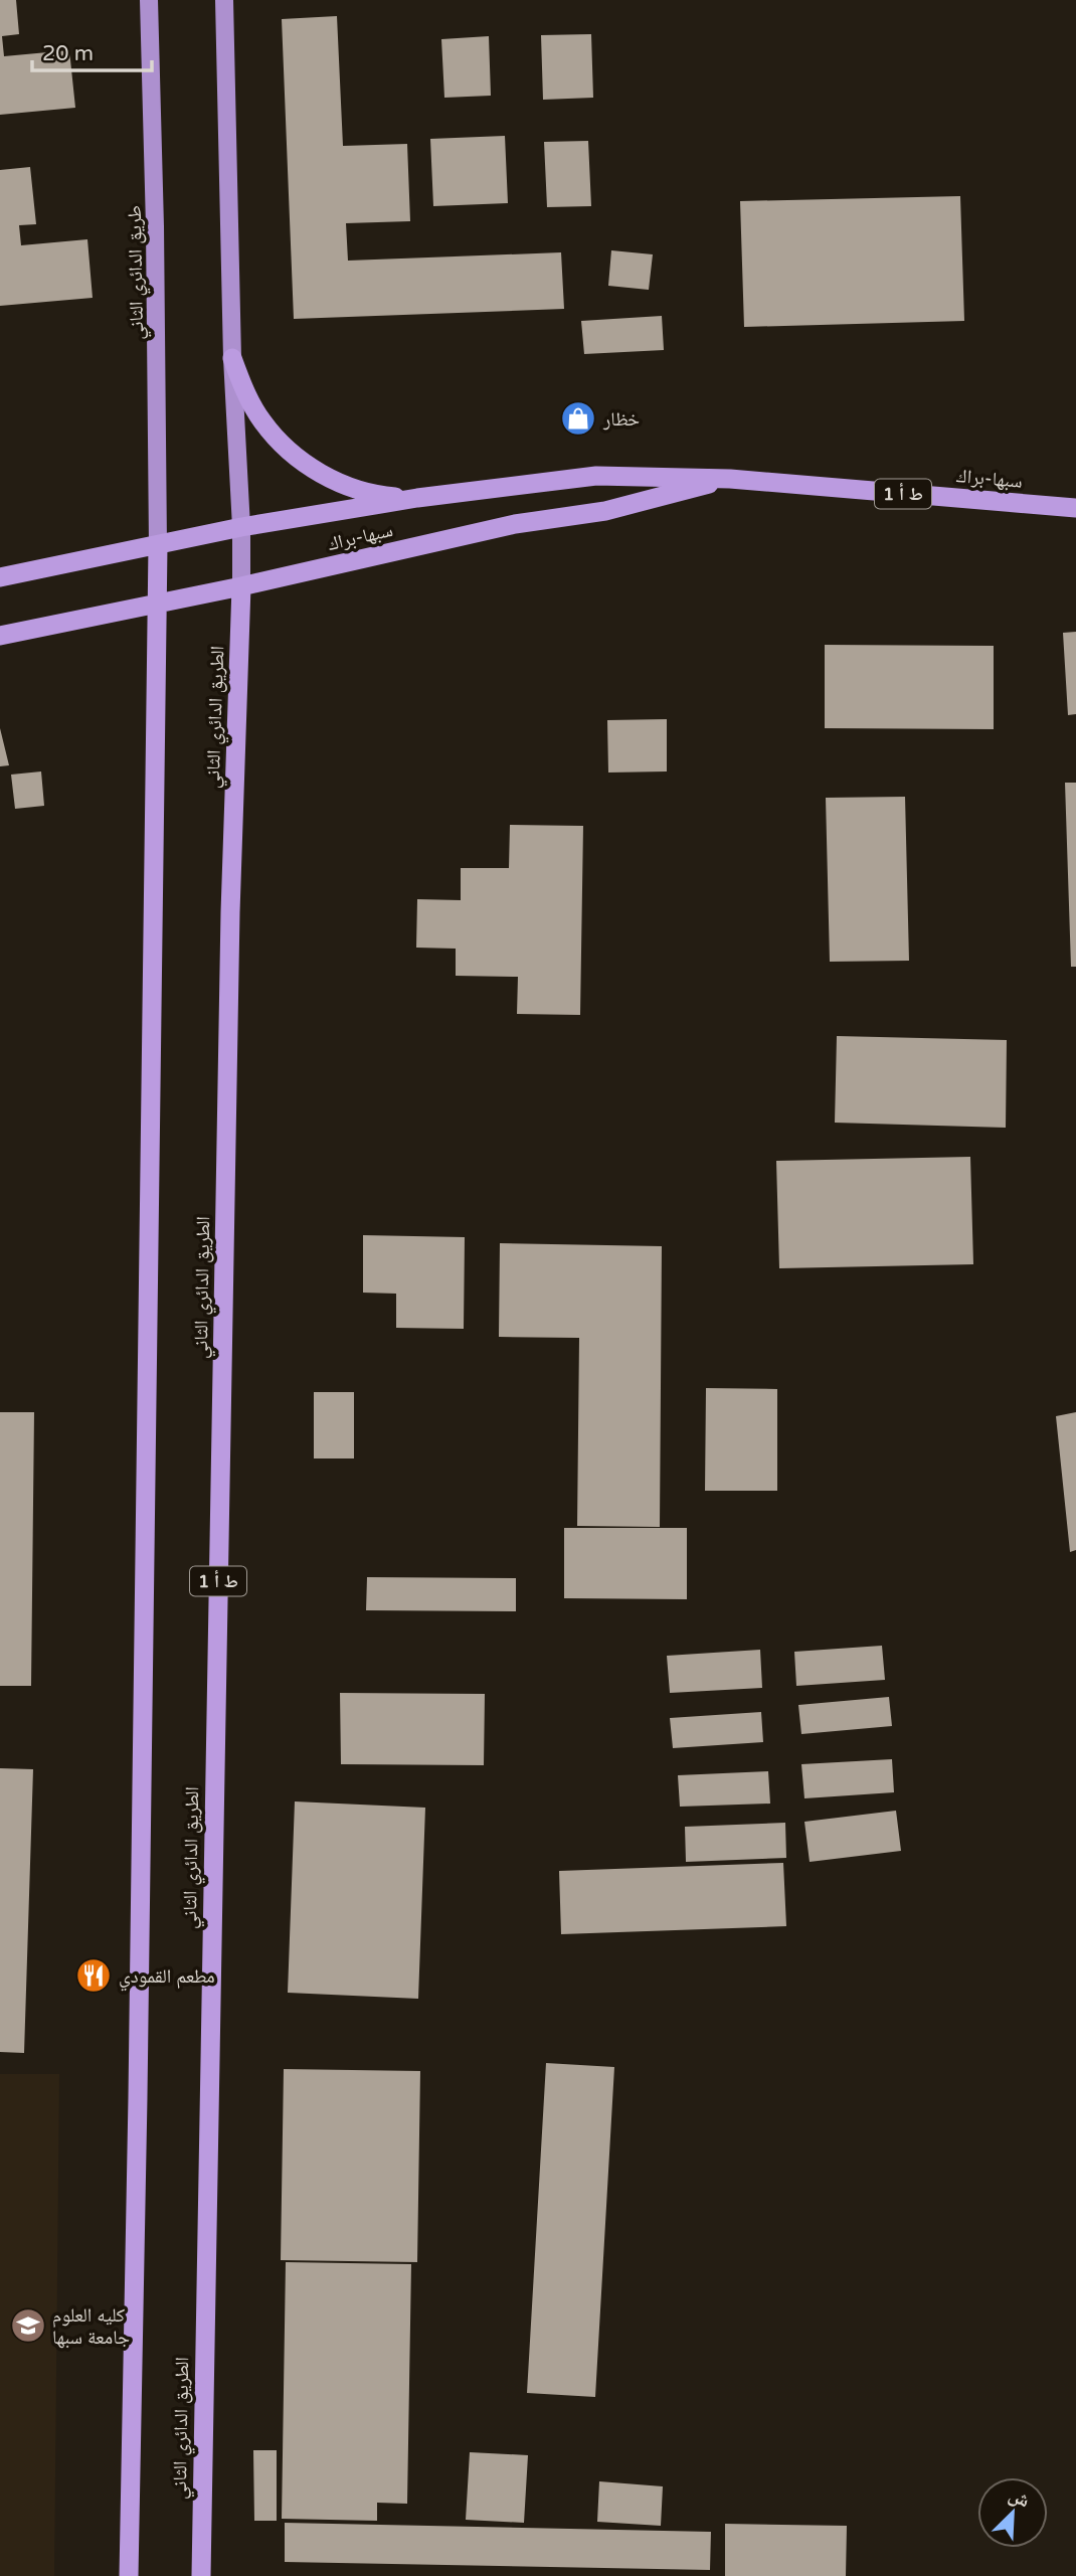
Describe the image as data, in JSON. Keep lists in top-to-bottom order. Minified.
{"streets":{"highway":["سبها-براك","ط أ 1","الطريق الدائري الثاني"],"main road":["طريق الدائري الثاني"]},"crossings":[["طريق الدائري الثاني","سبها-براك"],["سبها-براك","الطريق الدائري الثاني"]],"places":{"shop":["خظار"],"restaurant":["مطعم القمودي"],"school or university":["كليه العلوم جامعة سبها"]},"scale_bar":"20 m","north":"top right"}
